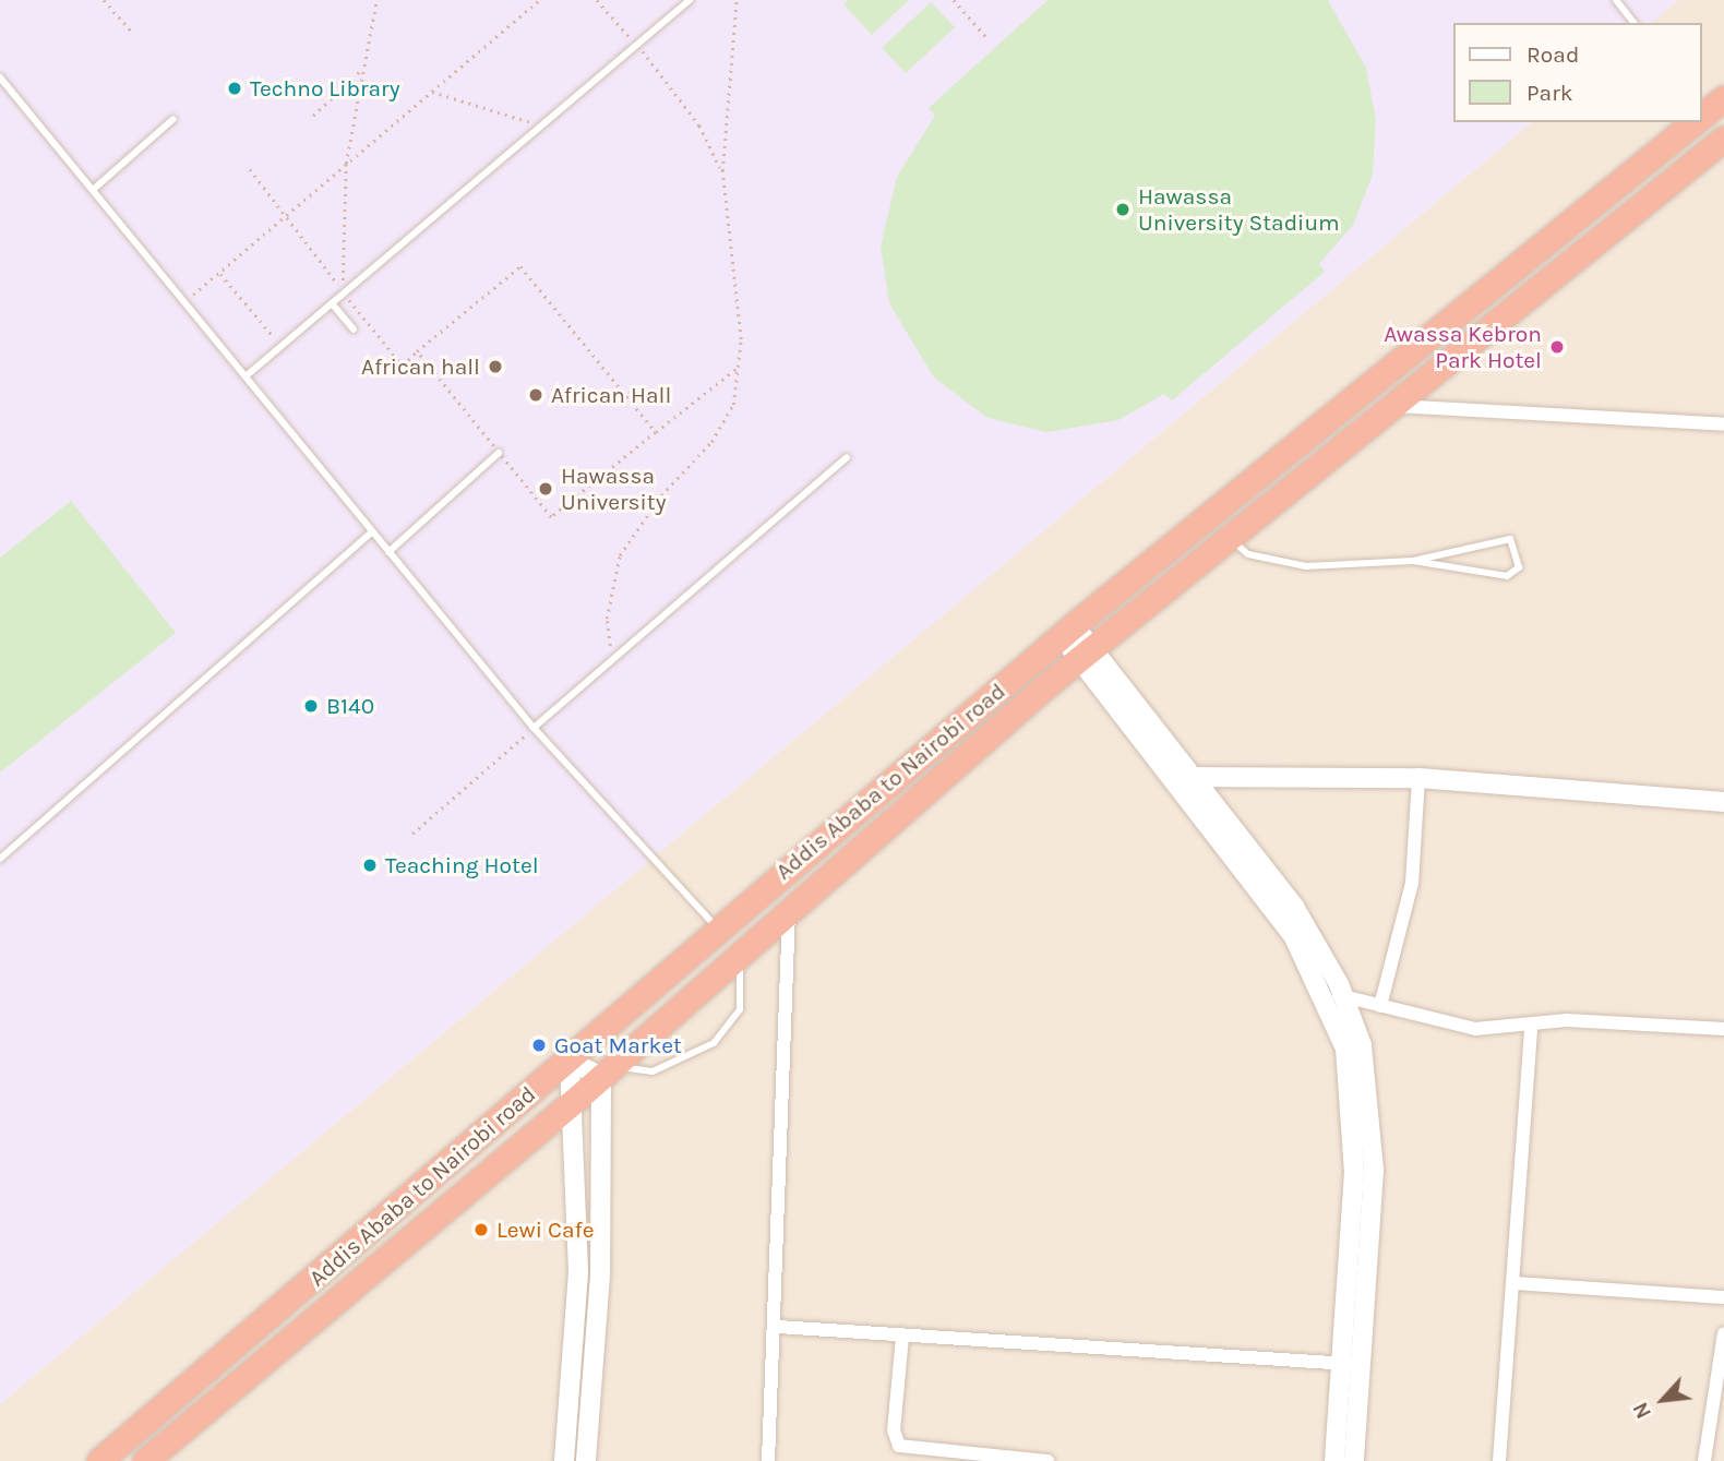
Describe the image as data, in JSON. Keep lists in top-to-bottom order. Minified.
{"streets":{"highway":["Addis Ababa to Nairobi road"]},"places":["Techno Library","Hawassa University Stadium","Awassa Kebron Park Hotel","African hall","African Hall","Hawassa University","B140","Teaching Hotel","Goat Market","Lewi Cafe"],"legend":["Road","Park"],"north":"bottom left"}
